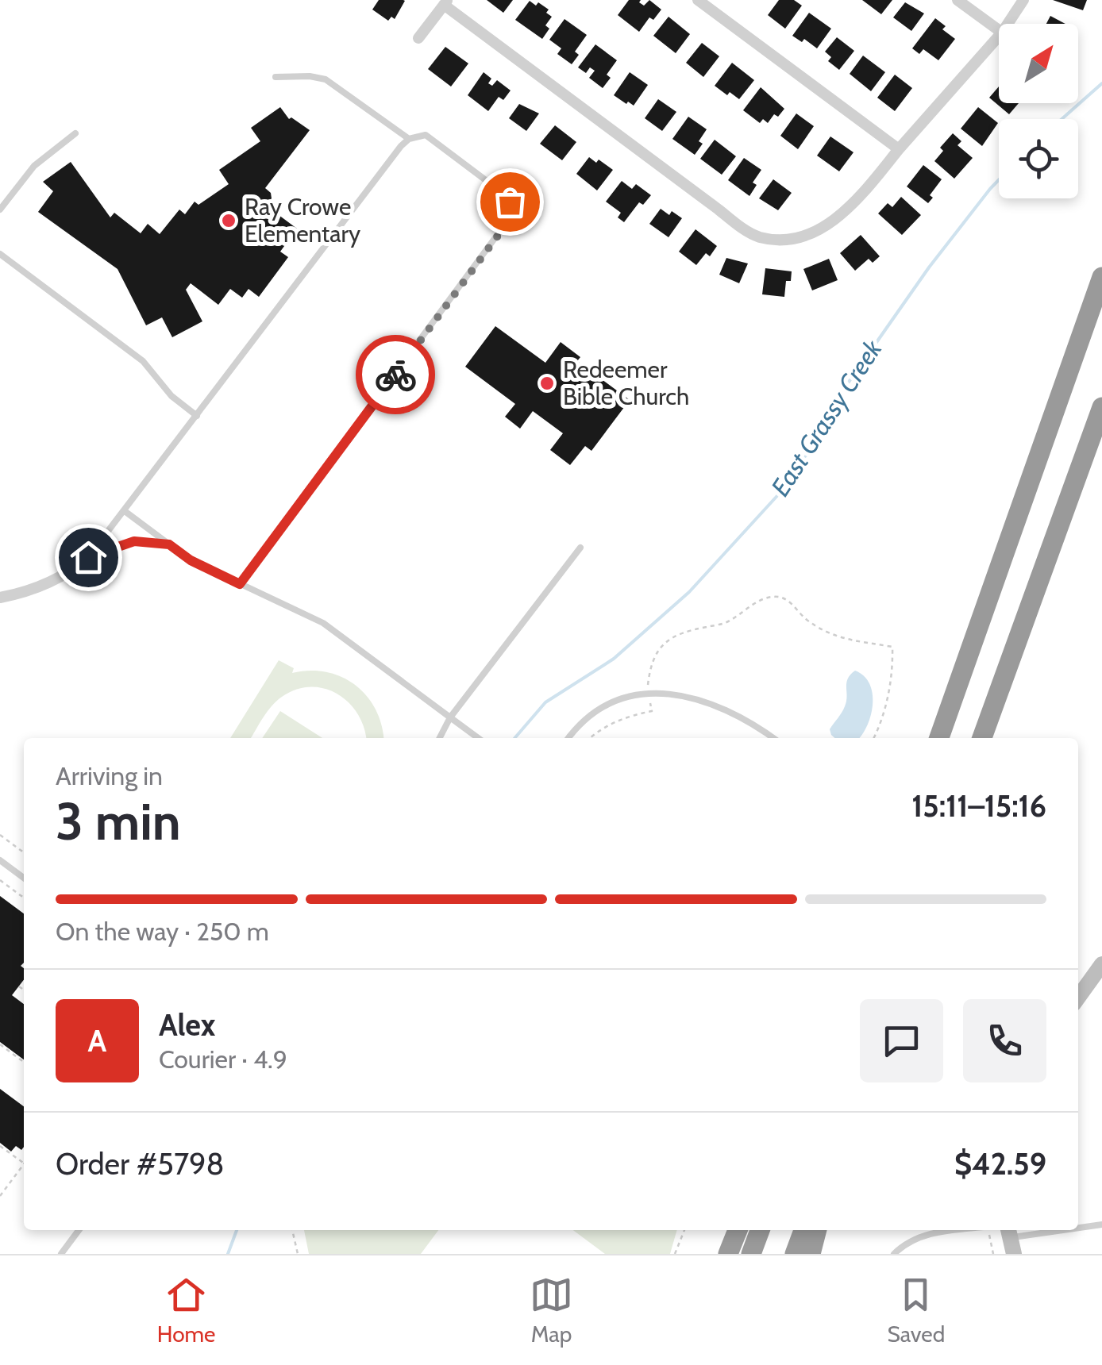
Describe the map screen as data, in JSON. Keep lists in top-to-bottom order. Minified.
{"water":["East Grassy Creek"],"places":["Ray Crowe Elementary","Redeemer Bible Church"],"north":"top right","page":{"heading":["3 min","Arriving in","15:11–15:16"],"panel":["Alex","Courier · 4.9","Order #5798","$42.59"],"bar":"On the way · 250 m","round":"A","tabs":["Home","Map","Saved"]}}
